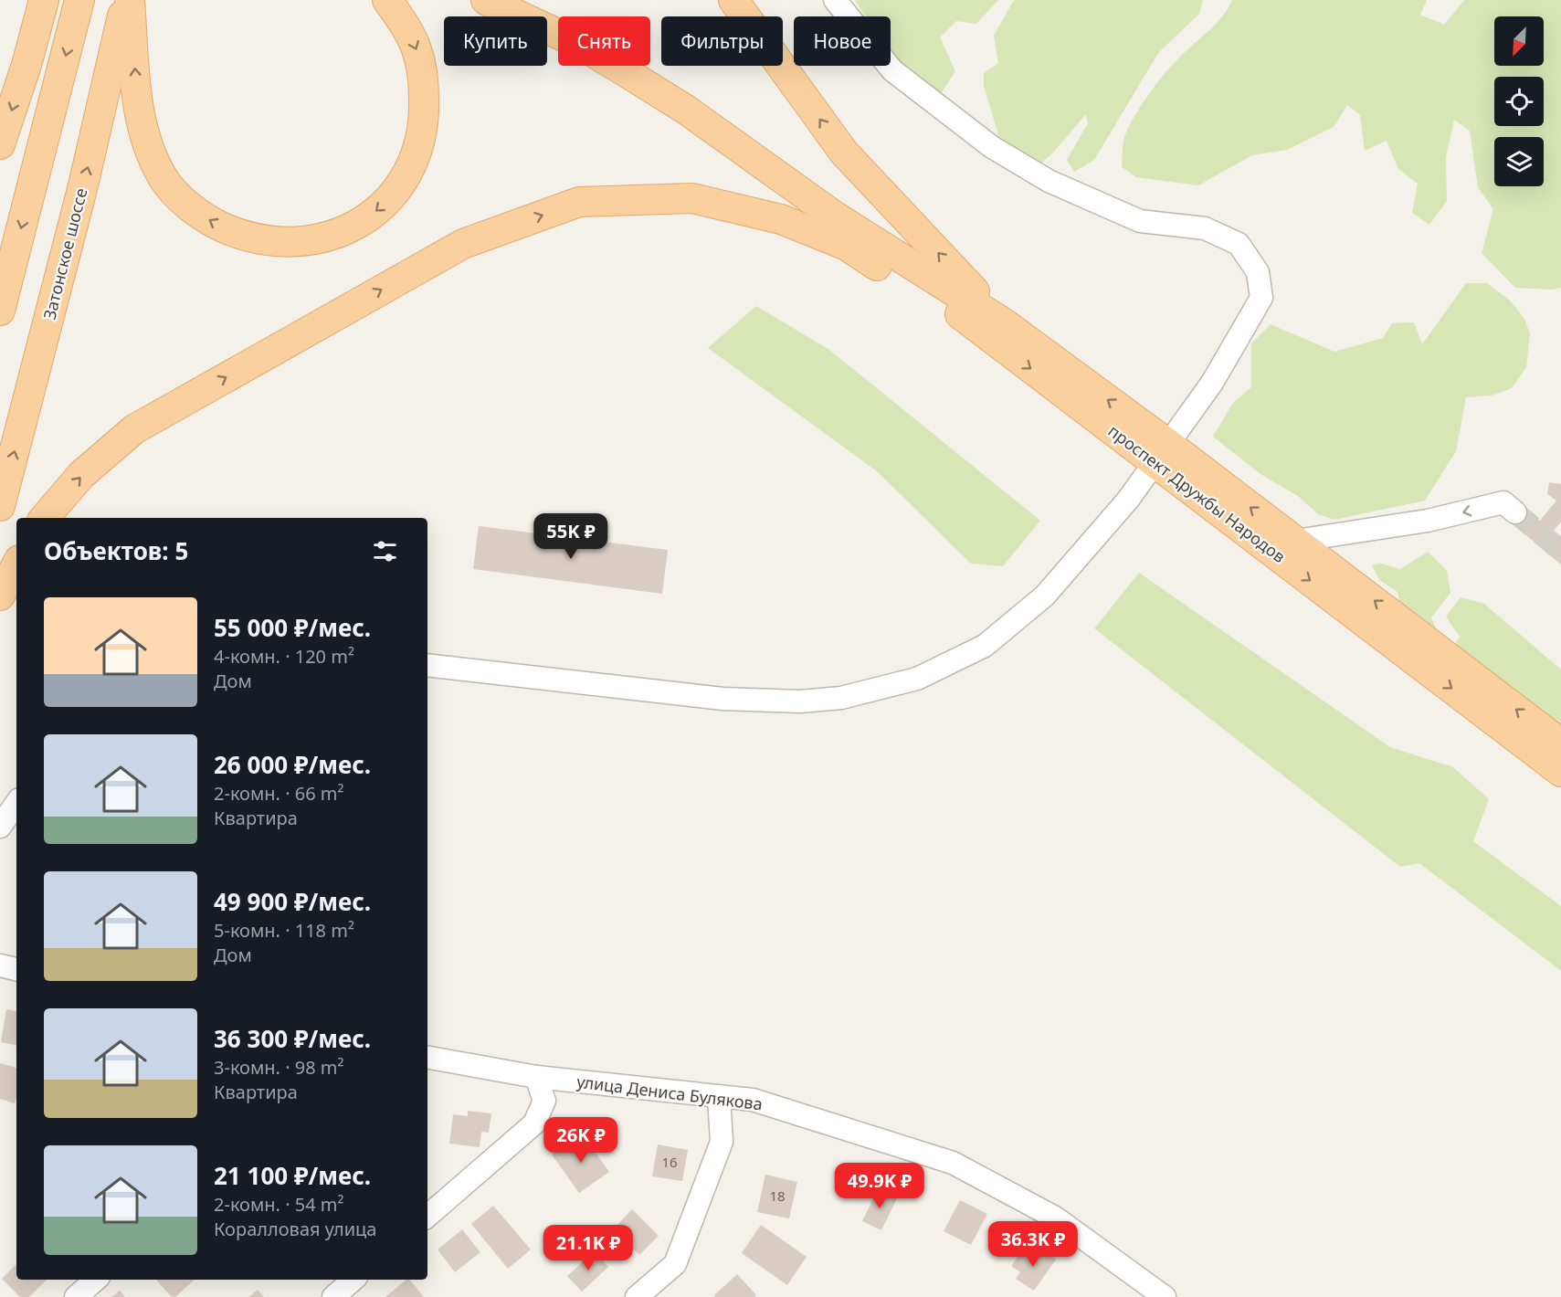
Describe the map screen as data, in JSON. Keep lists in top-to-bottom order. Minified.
{"streets":{"main road":["Затонское шоссе","проспект Дружбы Народов"],"street":["улица Дениса Булякова"]},"house_numbers":["16","18"],"north":"bottom left","page":{"chip":["Купить","Снять","Фильтры","Новое"],"price":["55K ₽","26K ₽","49.9K ₽","36.3K ₽","21.1K ₽"],"heading":"Объектов: 5","list":[{"name":"55 000 ₽/мес.","note":"4-комн. · 120 m² · Дом"},{"name":"26 000 ₽/мес.","note":"2-комн. · 66 m² · Квартира"},{"name":"49 900 ₽/мес.","note":"5-комн. · 118 m² · Дом"},{"name":"36 300 ₽/мес.","note":"3-комн. · 98 m² · Квартира"},{"name":"21 100 ₽/мес.","note":"2-комн. · 54 m² · Коралловая улица"}]}}
